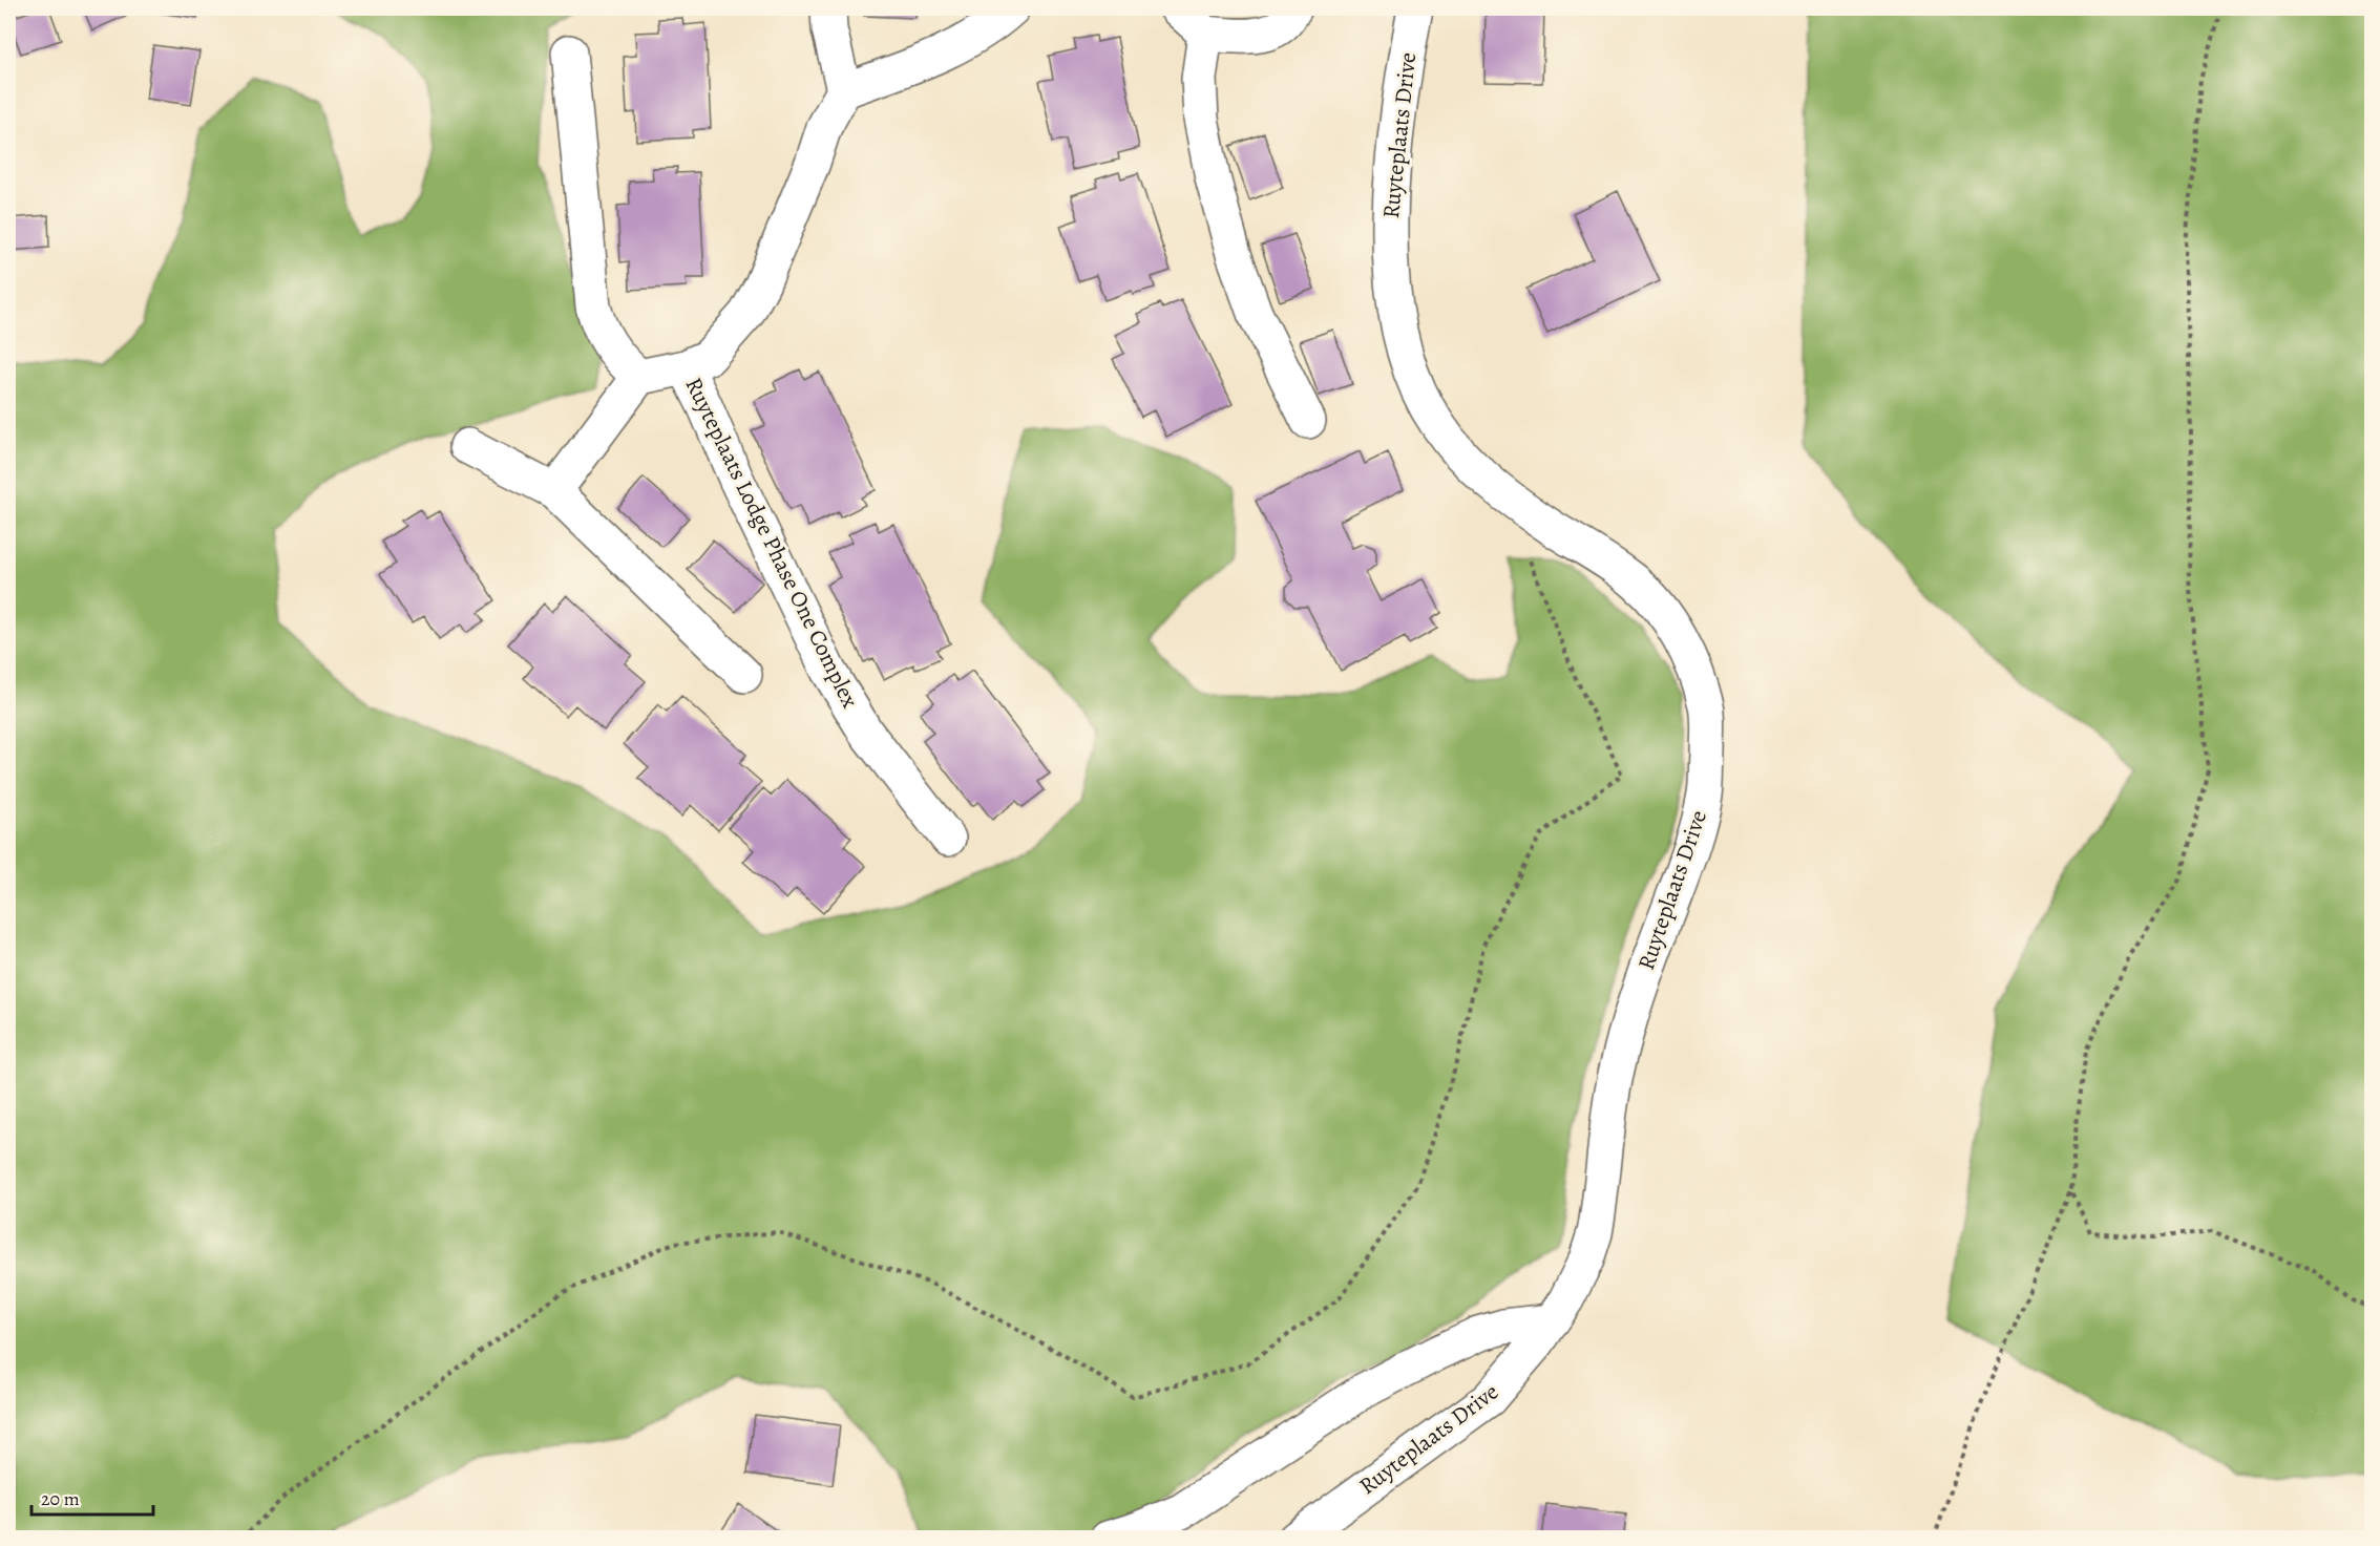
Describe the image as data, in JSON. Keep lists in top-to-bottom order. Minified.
{"streets":{"street":["Ruyteplaats Drive","Ruyteplaats Lodge Phase One Complex"]},"scale_bar":"20 m"}
